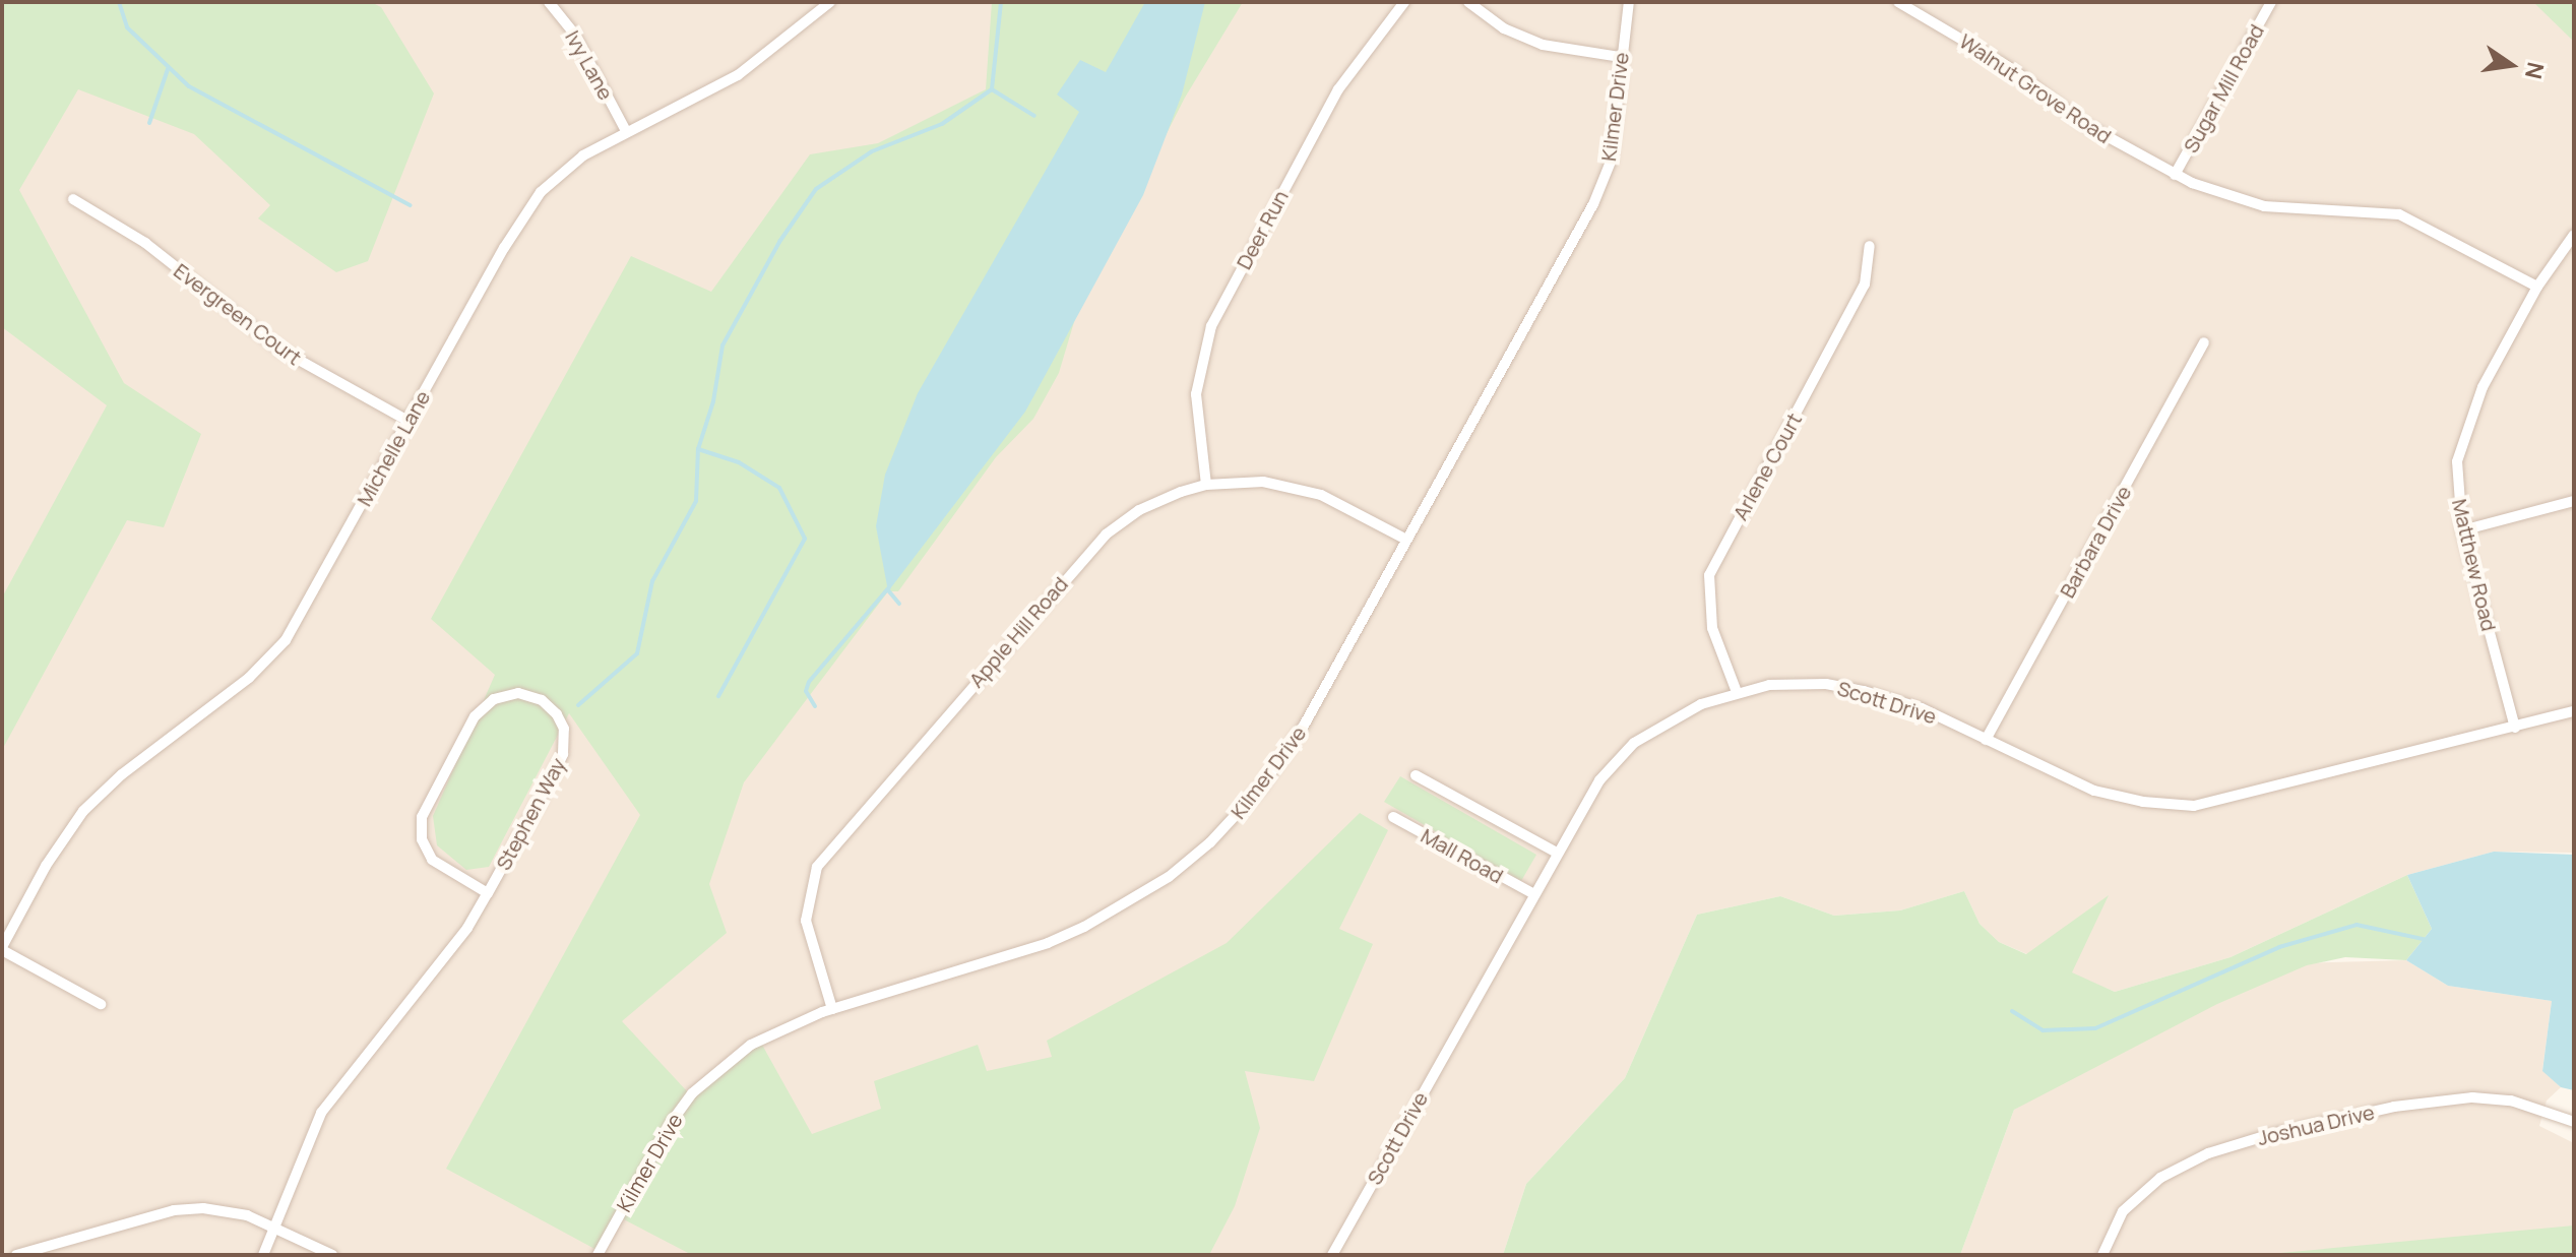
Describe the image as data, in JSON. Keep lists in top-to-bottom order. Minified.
{"streets":{"street":["Ivy Lane","Walnut Grove Road","Sugar Mill Road","Kilmer Drive","Deer Run","Evergreen Court","Michelle Lane","Arlene Court","Barbara Drive","Matthew Road","Apple Hill Road","Scott Drive","Stephen Way","Mall Road","Joshua Drive"]},"crossings":[["Ivy Lane","Michelle Lane"],["Walnut Grove Road","Sugar Mill Road"],["Walnut Grove Road","Matthew Road"],["Kilmer Drive","Apple Hill Road"],["Deer Run","Apple Hill Road"],["Evergreen Court","Michelle Lane"],["Arlene Court","Scott Drive"],["Barbara Drive","Scott Drive"],["Matthew Road","Scott Drive"],["Scott Drive","Mall Road"]],"north":"right"}
